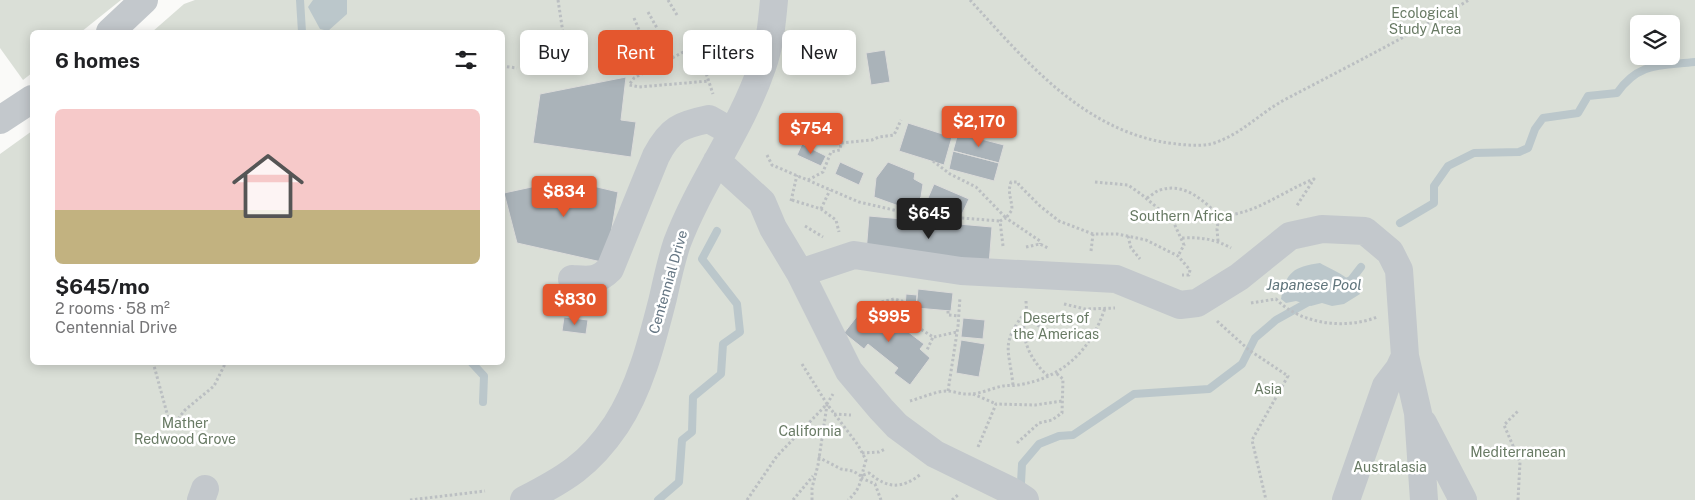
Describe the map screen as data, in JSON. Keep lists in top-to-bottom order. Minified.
{"streets":{"street":["Centennial Drive"]},"water":["Japanese Pool"],"parks":["Ecological Study Area","Southern Africa","Deserts of the Americas","Asia","Mather Redwood Grove","California","Mediterranean","Australasia"],"page":{"chip":["Buy","Rent","Filters","New"],"heading":"6 homes","list":[{"name":"$645/mo","note":"2 rooms · 58 m² · Centennial Drive"}],"price":["$2,170","$754","$834","$645","$830","$995"]}}
